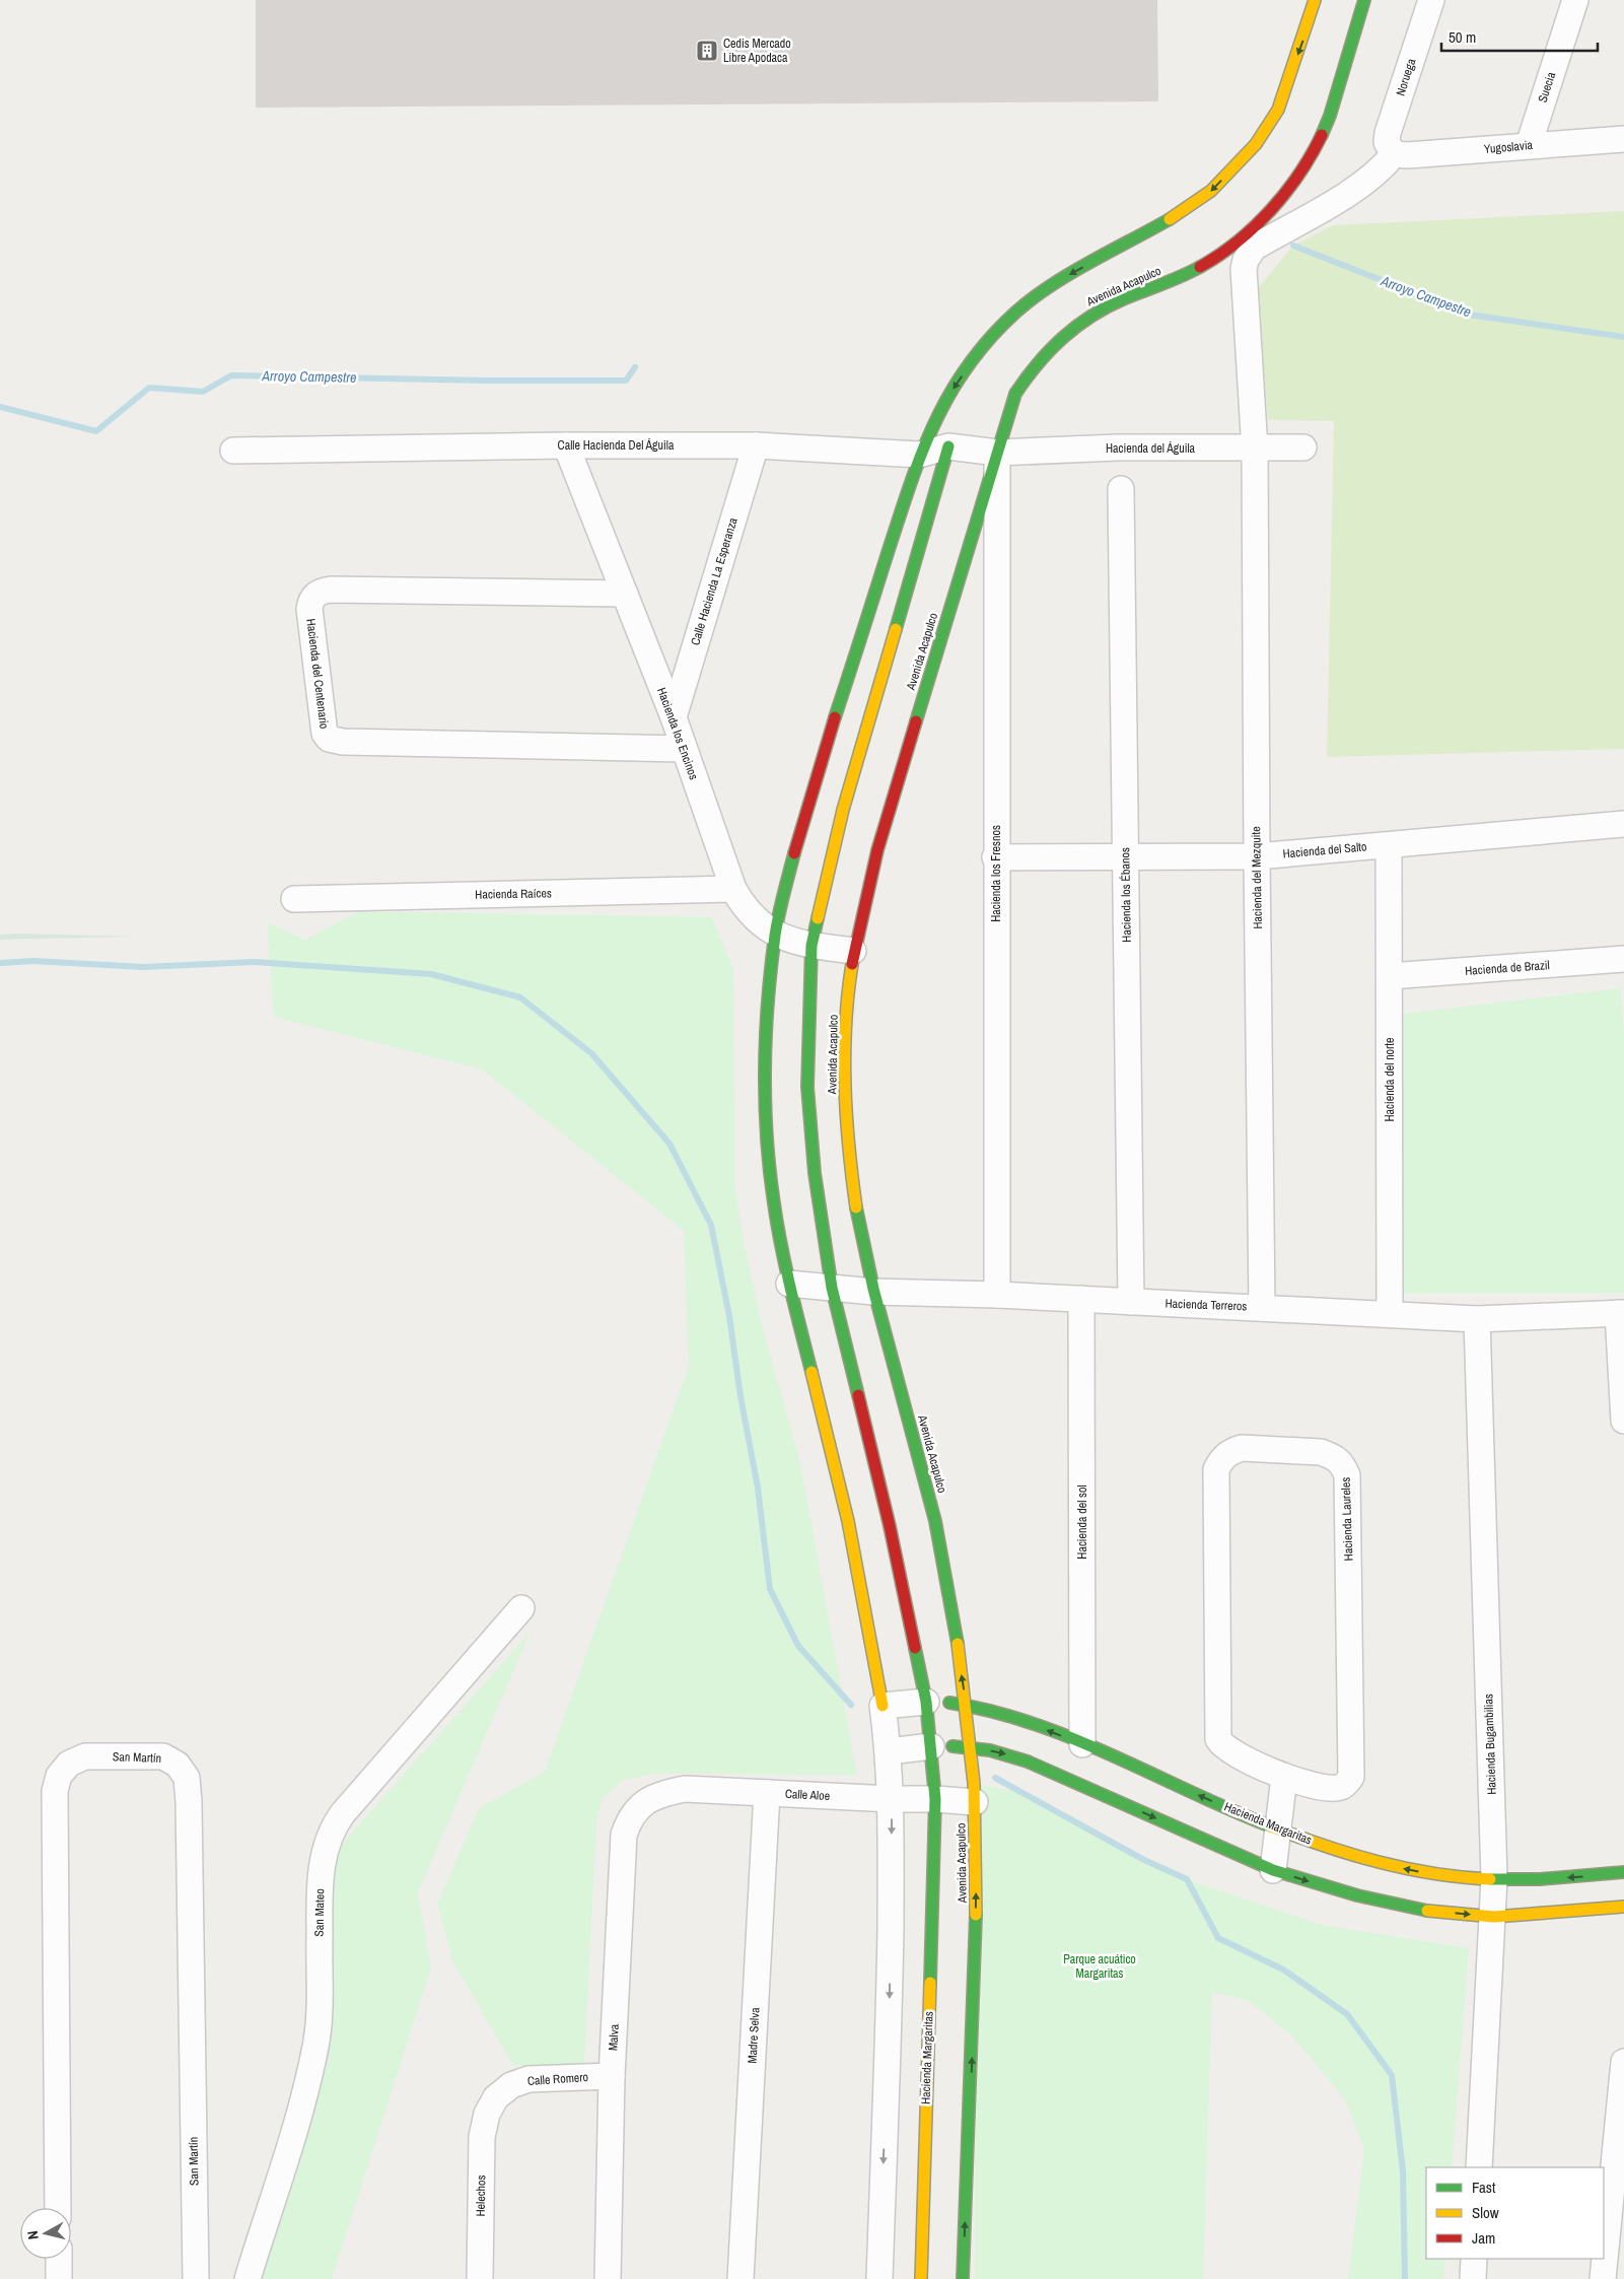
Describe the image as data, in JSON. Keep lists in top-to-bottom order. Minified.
{"streets":{"street":["Noruega","Suecia","Yugoslavia","Avenida Acapulco","Calle Hacienda Del Águila","Hacienda del Águila","Calle Hacienda La Esperanza","Hacienda del Centenario","Hacienda los Encinos","Hacienda del Salto","Hacienda los Fresnos","Hacienda del Mezquite","Hacienda Raíces","Hacienda los Ébanos","Hacienda de Brazil","Hacienda del norte","Hacienda Terreros","Hacienda Laureles","Hacienda del sol","Hacienda Bugambilias","San Martín","Calle Aloe","Hacienda Margaritas","San Mateo","Madre Selva","Malva","Calle Romero","Helechos"]},"crossings":[["Noruega","Yugoslavia"],["Noruega","Hacienda del Mezquite"],["Suecia","Yugoslavia"],["Yugoslavia","Hacienda del Mezquite"],["Avenida Acapulco","Calle Hacienda Del Águila"],["Avenida Acapulco","Hacienda del Águila"],["Avenida Acapulco","Hacienda los Encinos"],["Avenida Acapulco","Hacienda los Fresnos"],["Avenida Acapulco","Hacienda Terreros"],["Avenida Acapulco","Calle Aloe"],["Avenida Acapulco","Hacienda Margaritas"],["Calle Hacienda Del Águila","Hacienda del Águila"],["Calle Hacienda Del Águila","Calle Hacienda La Esperanza"],["Calle Hacienda Del Águila","Hacienda los Encinos"],["Calle Hacienda Del Águila","Hacienda los Fresnos"],["Hacienda del Águila","Hacienda los Fresnos"],["Hacienda del Águila","Hacienda del Mezquite"],["Calle Hacienda La Esperanza","Hacienda los Encinos"],["Hacienda del Centenario","Hacienda los Encinos"],["Hacienda los Encinos","Hacienda Raíces"],["Hacienda del Salto","Hacienda los Fresnos"],["Hacienda del Salto","Hacienda del Mezquite"],["Hacienda del Salto","Hacienda los Ébanos"],["Hacienda del Salto","Hacienda del norte"],["Hacienda los Fresnos","Hacienda Terreros"],["Hacienda del Mezquite","Hacienda Terreros"],["Hacienda los Ébanos","Hacienda Terreros"],["Hacienda de Brazil","Hacienda del norte"],["Hacienda del norte","Hacienda Terreros"],["Hacienda Terreros","Hacienda del sol"],["Hacienda Terreros","Hacienda Bugambilias"],["Hacienda del sol","Hacienda Margaritas"],["Hacienda Bugambilias","Hacienda Margaritas"],["Calle Aloe","Hacienda Margaritas"],["Calle Aloe","Madre Selva"],["Calle Aloe","Malva"],["Malva","Calle Romero"],["Calle Romero","Helechos"]],"water":["Arroyo Campestre"],"parks":["Parque acuático Margaritas"],"places":{"building":["Cedis Mercado Libre Apodaca"]},"legend":["Fast","Slow","Jam"],"scale_bar":"50 m","north":"left"}
